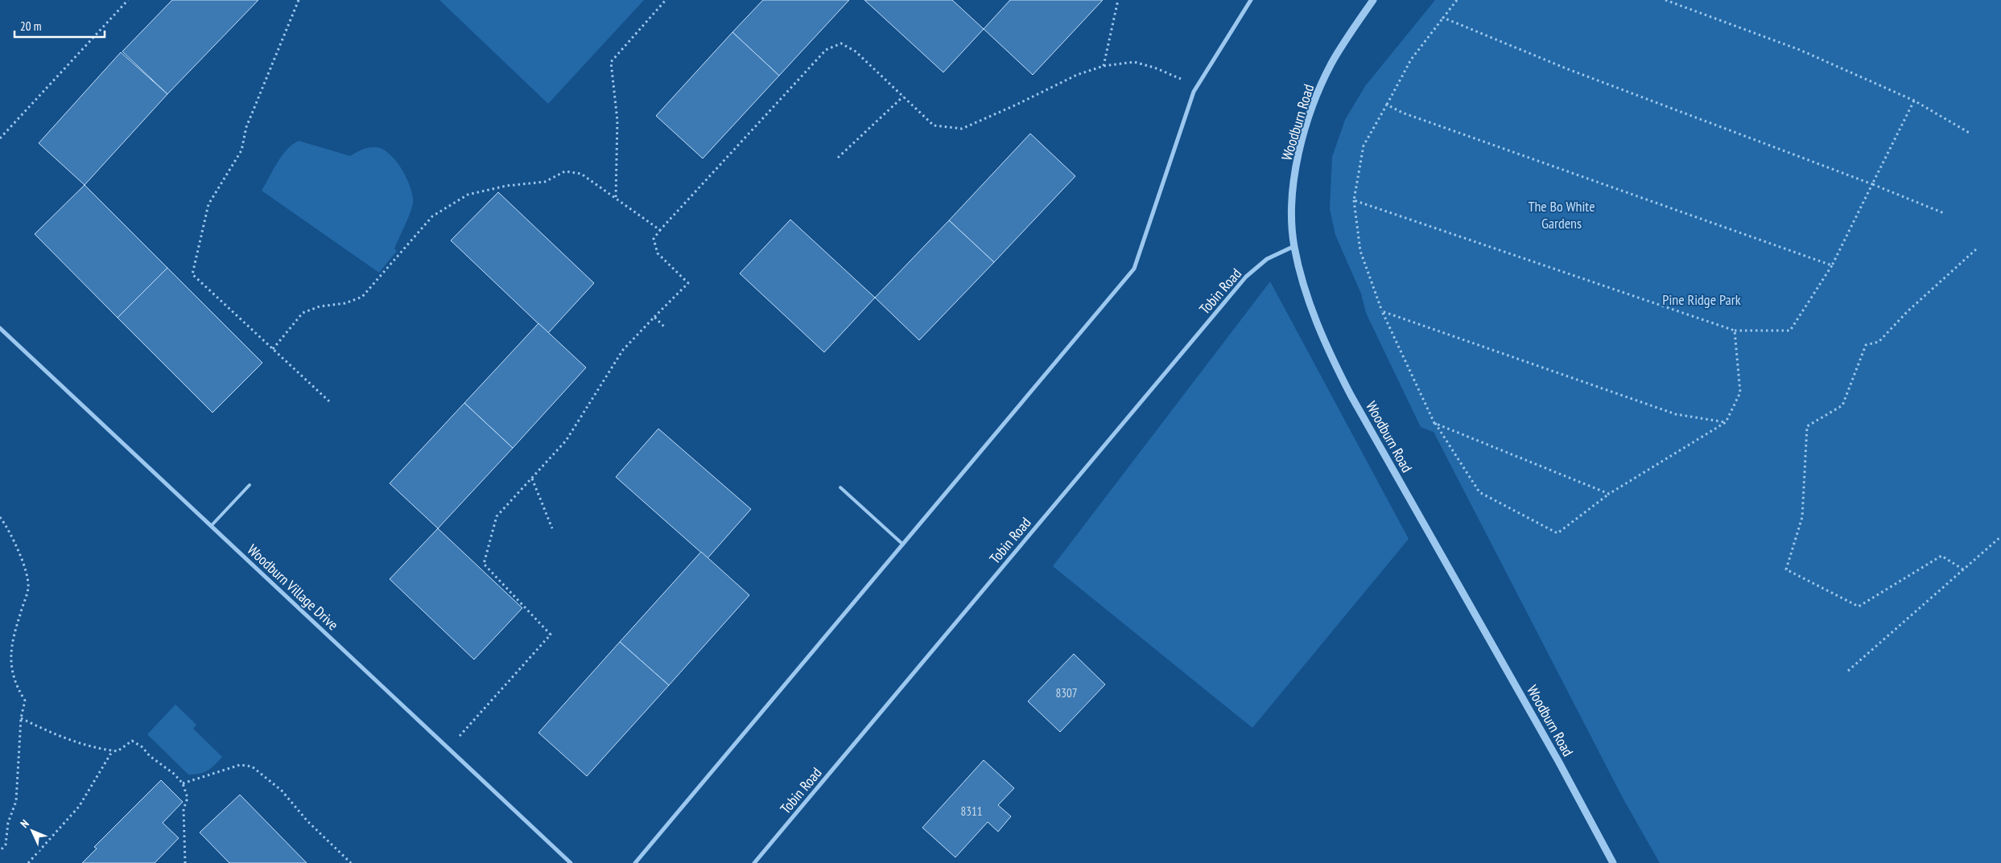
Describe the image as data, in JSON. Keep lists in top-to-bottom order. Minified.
{"streets":{"street":["Woodburn Road","Tobin Road","Woodburn Village Drive"]},"crossings":[["Woodburn Road","Tobin Road"]],"parks":["The Bo White Gardens","Pine Ridge Park"],"house_numbers":["8307","8311"],"scale_bar":"20 m","north":"top left"}
